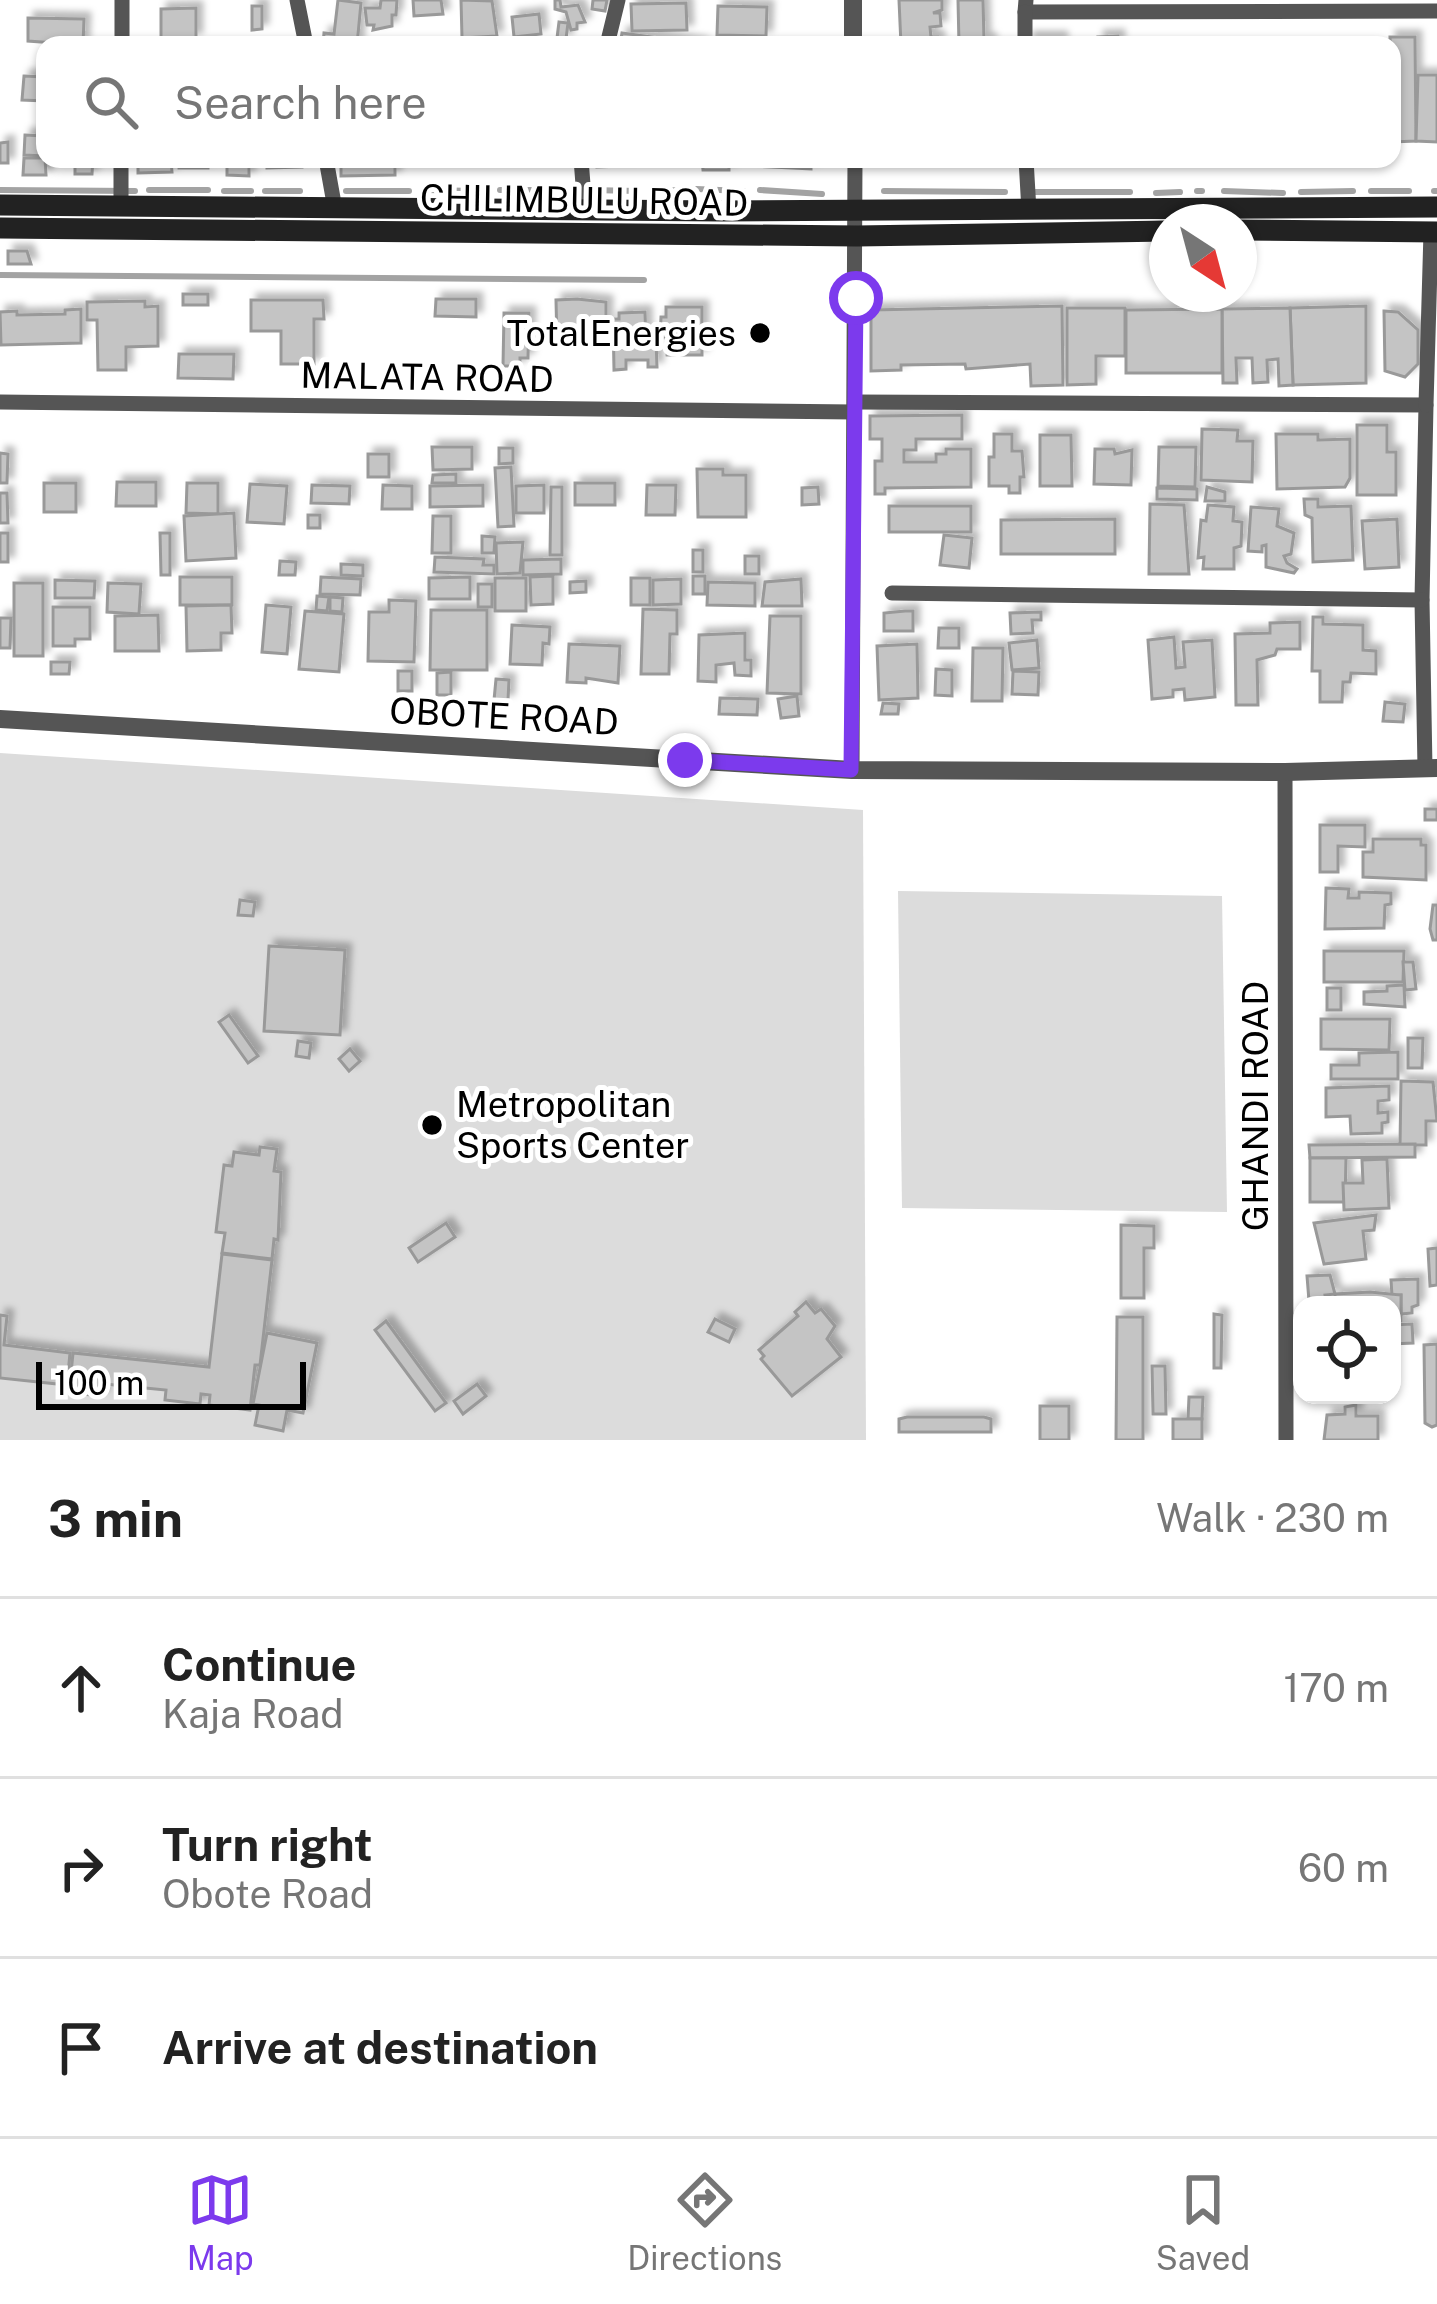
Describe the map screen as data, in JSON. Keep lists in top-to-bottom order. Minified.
{"streets":{"main road":["CHILIMBULU ROAD"],"street":["MALATA ROAD","OBOTE ROAD","GHANDI ROAD"]},"crossings":[["OBOTE ROAD","GHANDI ROAD"]],"places":["TotalEnergies","Metropolitan Sports Center"],"scale_bar":"100 m","north":"bottom right","page":{"search":"Search here","scale":"100 m","heading":["3 min","Walk · 230 m"],"list":[["Continue","Kaja Road","170 m"],["Turn right","Obote Road","60 m"],"Arrive at destination"],"nav":["Map","Directions","Saved"]}}
